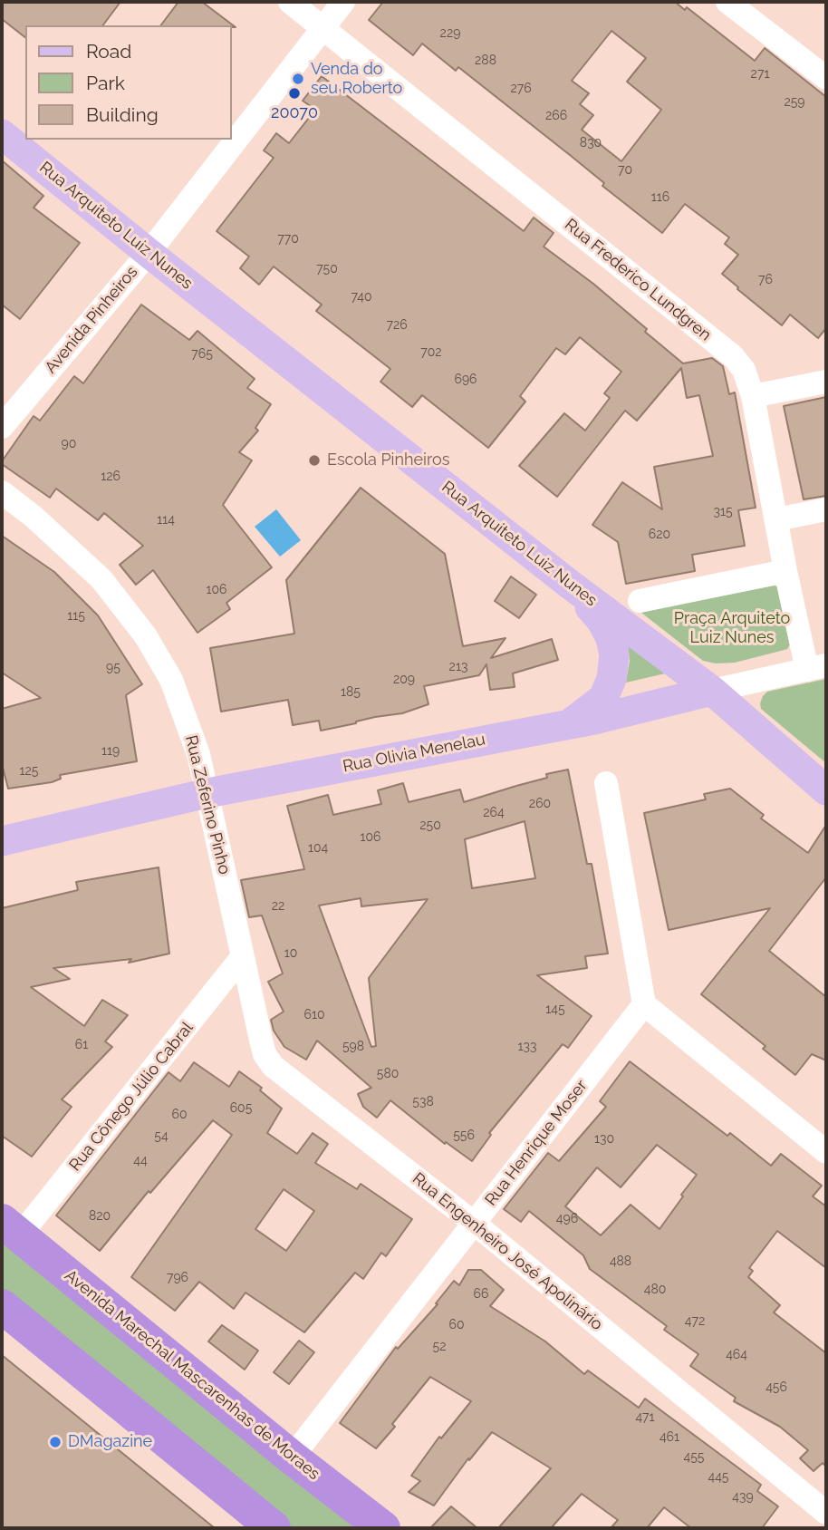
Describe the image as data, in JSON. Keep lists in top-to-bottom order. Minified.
{"streets":{"highway":["Avenida Marechal Mascarenhas de Moraes"],"main road":["Rua Arquiteto Luiz Nunes","Rua Olivia Menelau"],"street":["Rua Frederico Lundgren","Avenida Pinheiros","Rua Zeferino Pinho","Rua Cônego Júlio Cabral","Rua Henrique Moser","Rua Engenheiro José Apolinário"]},"crossings":[["Rua Arquiteto Luiz Nunes","Avenida Pinheiros"],["Rua Arquiteto Luiz Nunes","Rua Olivia Menelau"],["Rua Frederico Lundgren","Avenida Pinheiros"],["Rua Frederico Lundgren","Rua Olivia Menelau"],["Rua Olivia Menelau","Rua Zeferino Pinho"],["Rua Zeferino Pinho","Rua Cônego Júlio Cabral"],["Rua Zeferino Pinho","Rua Engenheiro José Apolinário"],["Rua Cônego Júlio Cabral","Rua Engenheiro José Apolinário"],["Rua Cônego Júlio Cabral","Avenida Marechal Mascarenhas de Moraes"],["Rua Henrique Moser","Rua Engenheiro José Apolinário"],["Rua Henrique Moser","Avenida Marechal Mascarenhas de Moraes"]],"parks":["Praça Arquiteto Luiz Nunes"],"places":["Venda do seu Roberto","20070","Escola Pinheiros","DMagazine"],"house_numbers":["229","288","271","276","259","266","830","70","116","770","750","76","740","726","702","765","696","90","126","315","114","620","106","115","213","95","209","185","119","125","260","264","250","106","104","22","10","145","610","61","598","133","580","538","605","60","556","54","130","44","820","496","488","796","480","66","472","60","52","464","456","471","461","455","445","439"],"legend":["Road","Park","Building"]}
